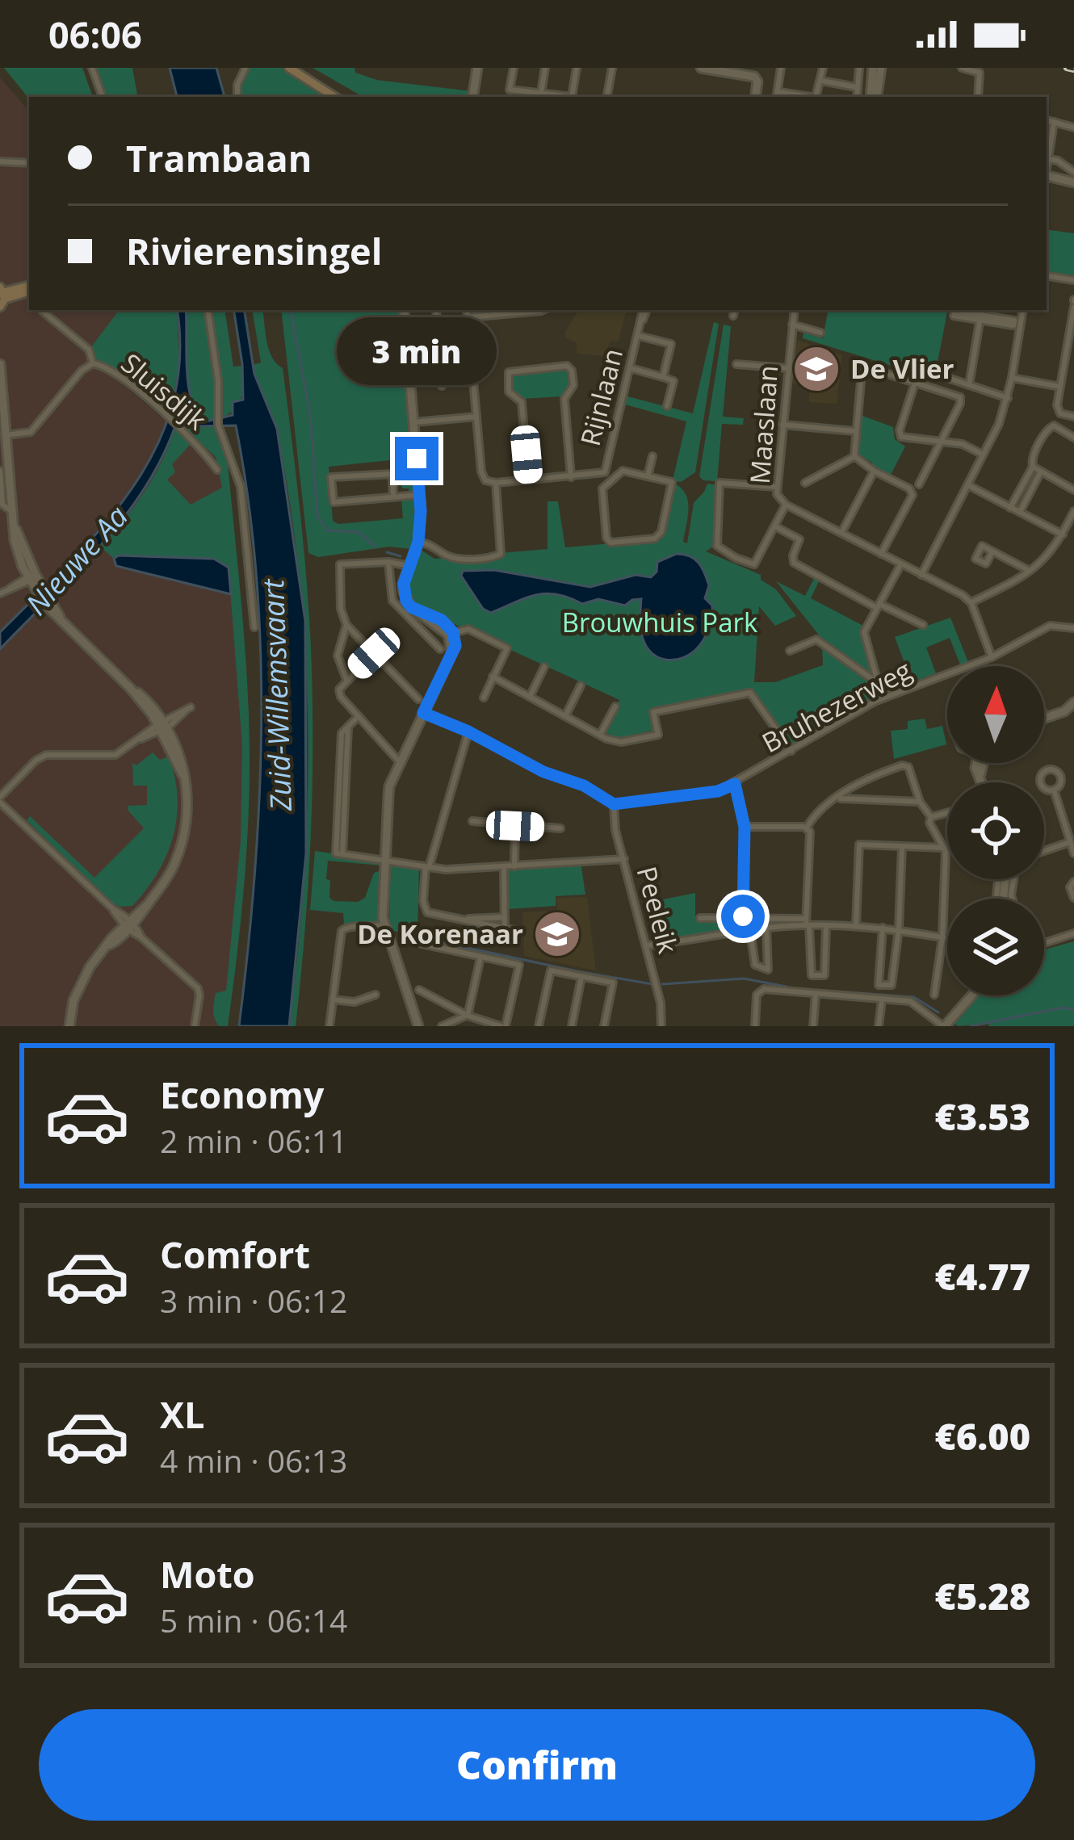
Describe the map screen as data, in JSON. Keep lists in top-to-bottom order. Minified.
{"streets":{"street":["Sluisdijk","Rijnlaan","Maaslaan","Bruhezerweg","Peeleik"]},"crossings":[["Bruhezerweg","Peeleik"]],"water":["Nieuwe Aa","Zuid-Willemsvaart"],"parks":["Brouwhuis Park"],"places":{"school or university":["De Vlier","De Korenaar"]},"north":"top","page":{"status":"06:06","banner":["Trambaan","Rivierensingel"],"bubble":"3 min","list":[{"name":"Economy","note":"2 min · 06:11","value":"€3.53"},{"name":"Comfort","note":"3 min · 06:12","value":"€4.77"},{"name":"XL","note":"4 min · 06:13","value":"€6.00"},{"name":"Moto","note":"5 min · 06:14","value":"€5.28"}],"buttons":"Confirm"}}
